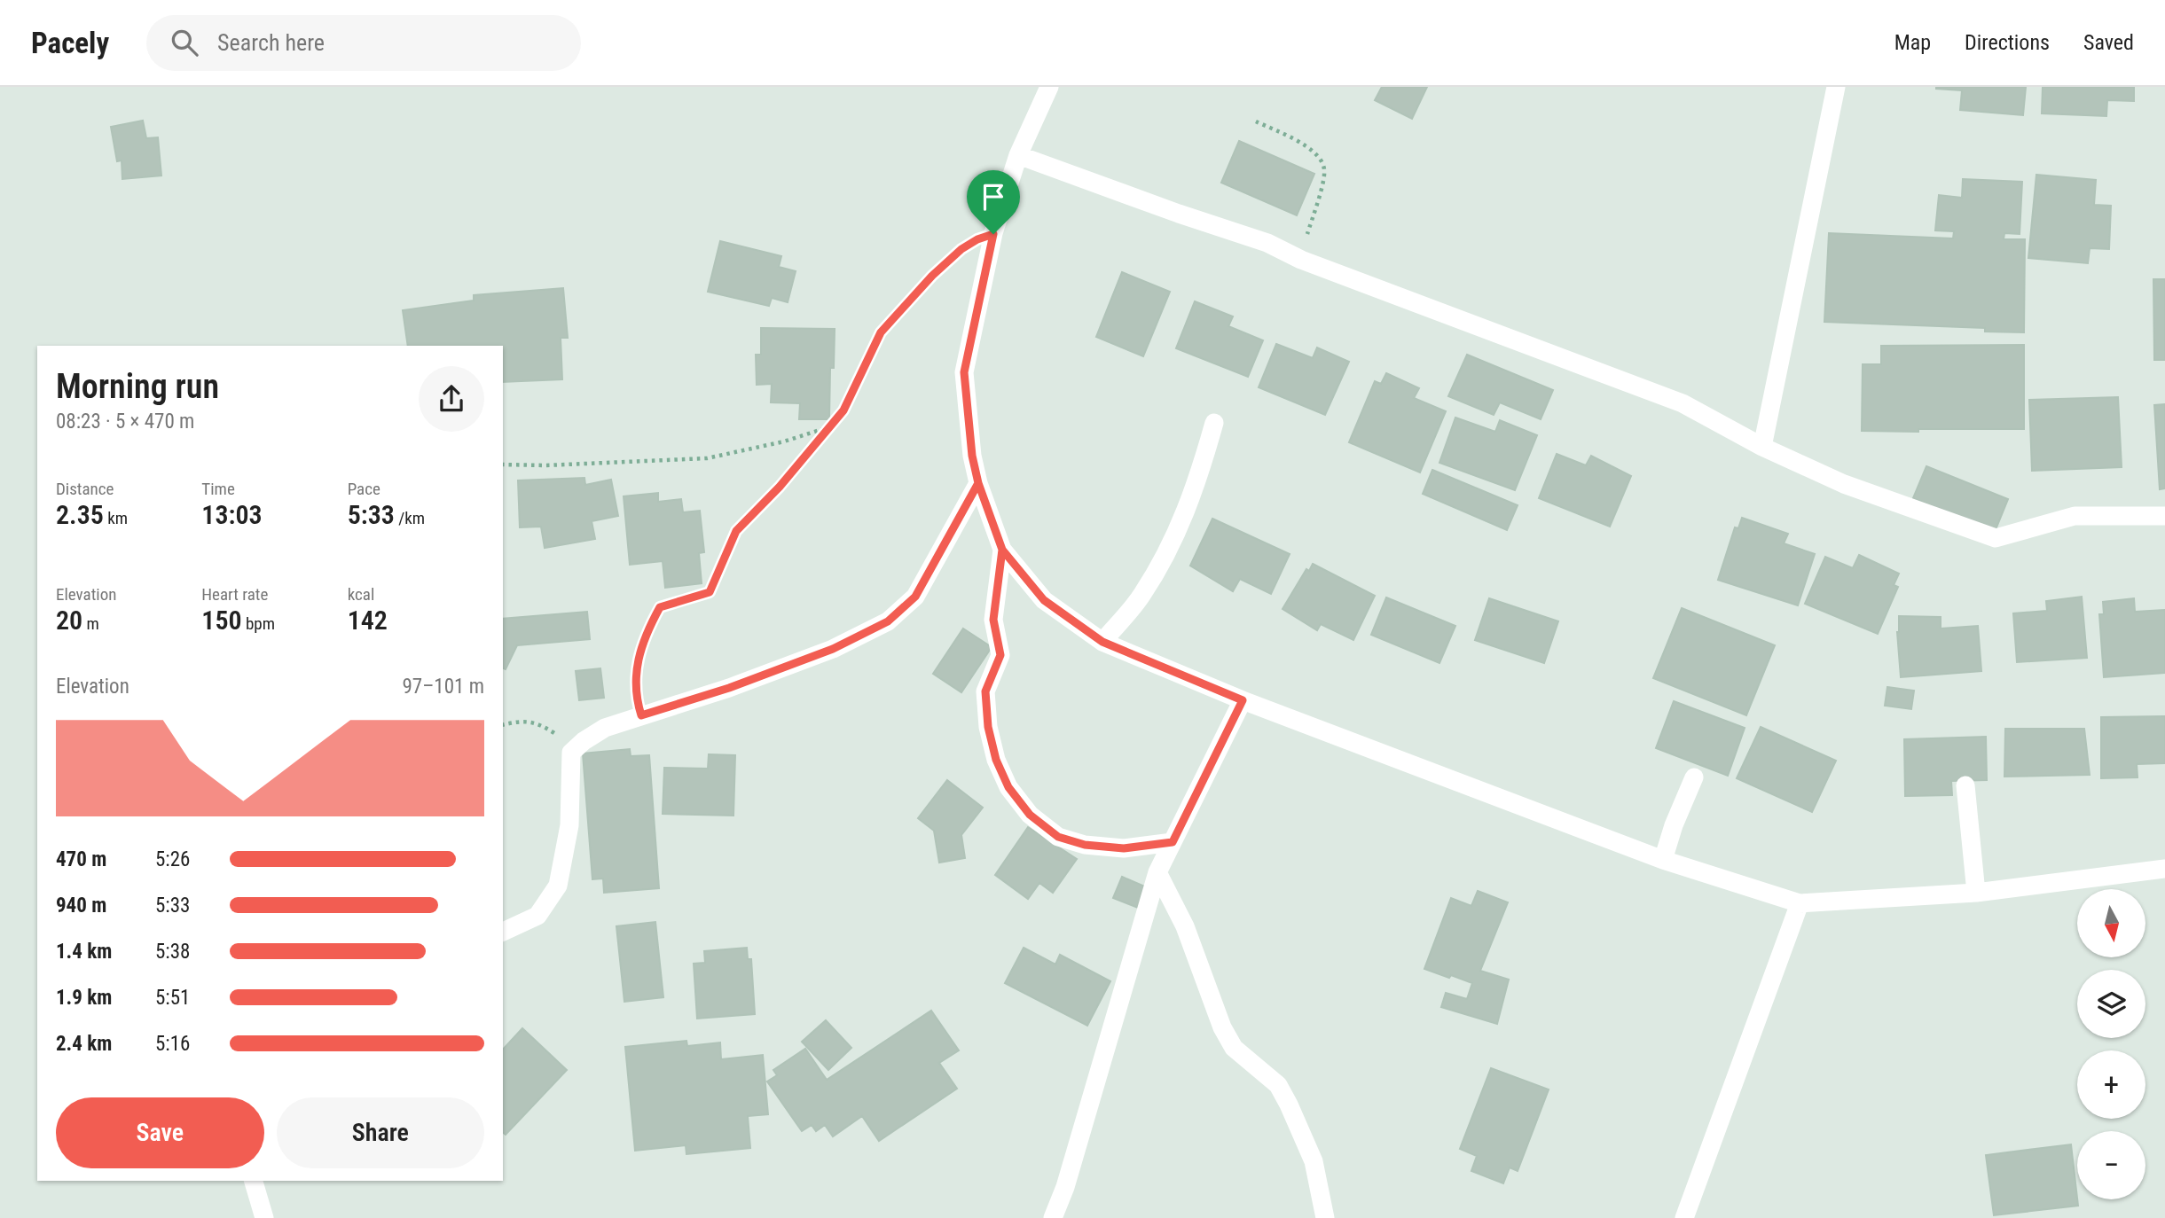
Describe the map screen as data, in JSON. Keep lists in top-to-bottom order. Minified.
{"north":"bottom","page":{"header":"Pacely","search":"Search here","nav":["Map","Directions","Saved"],"heading":["Morning run","08:23 · 5 × 470 m"],"stats":[["Distance","2.35 km"],["Time","13:03"],["Pace","5:33 /km"],["Elevation","20 m"],["Heart rate","150 bpm"],["kcal","142"]],"chart":["Elevation","97–101 m"],"list":[{"name":"470 m","note":"5:26"},{"name":"940 m","note":"5:33"},{"name":"1.4 km","note":"5:38"},{"name":"1.9 km","note":"5:51"},{"name":"2.4 km","note":"5:16"}],"map_buttons":["+","−"],"buttons":["Save","Share"]}}
